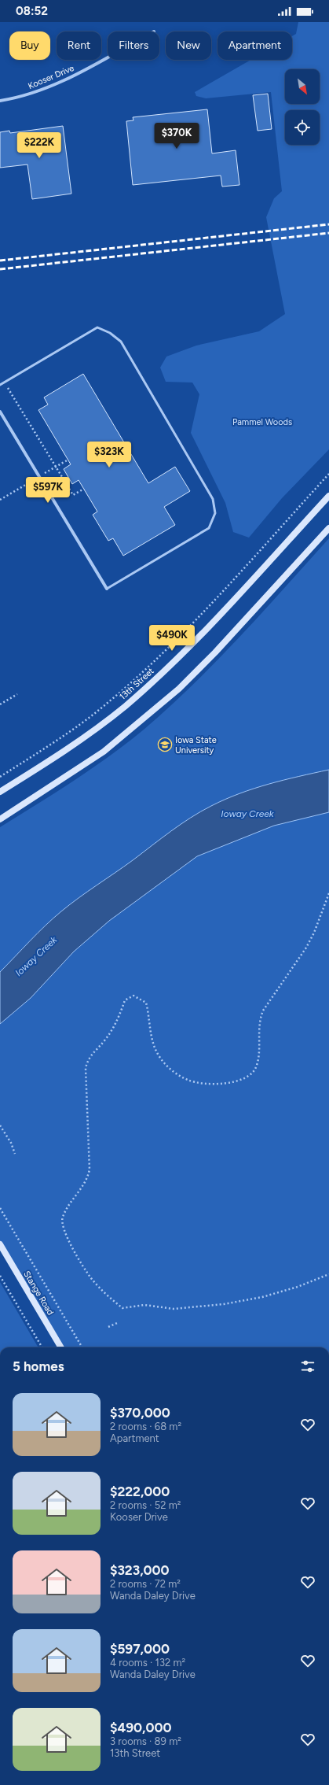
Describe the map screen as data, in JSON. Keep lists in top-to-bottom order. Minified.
{"streets":{"main road":["13th Street","Stange Road"],"street":["Kooser Drive"]},"water":["Ioway Creek"],"parks":["Pammel Woods"],"places":{"school or university":["Iowa State University"]},"north":"bottom right","page":{"status":"08:52","chip":["Buy","Rent","Filters","New","Apartment"],"price":["$370K","$222K","$323K","$597K","$490K"],"heading":"5 homes","list":[{"name":"$370,000","note":"2 rooms · 68 m² · Apartment"},{"name":"$222,000","note":"2 rooms · 52 m² · Kooser Drive"},{"name":"$323,000","note":"2 rooms · 72 m² · Wanda Daley Drive"},{"name":"$597,000","note":"4 rooms · 132 m² · Wanda Daley Drive"},{"name":"$490,000","note":"3 rooms · 89 m² · 13th Street"}]}}
